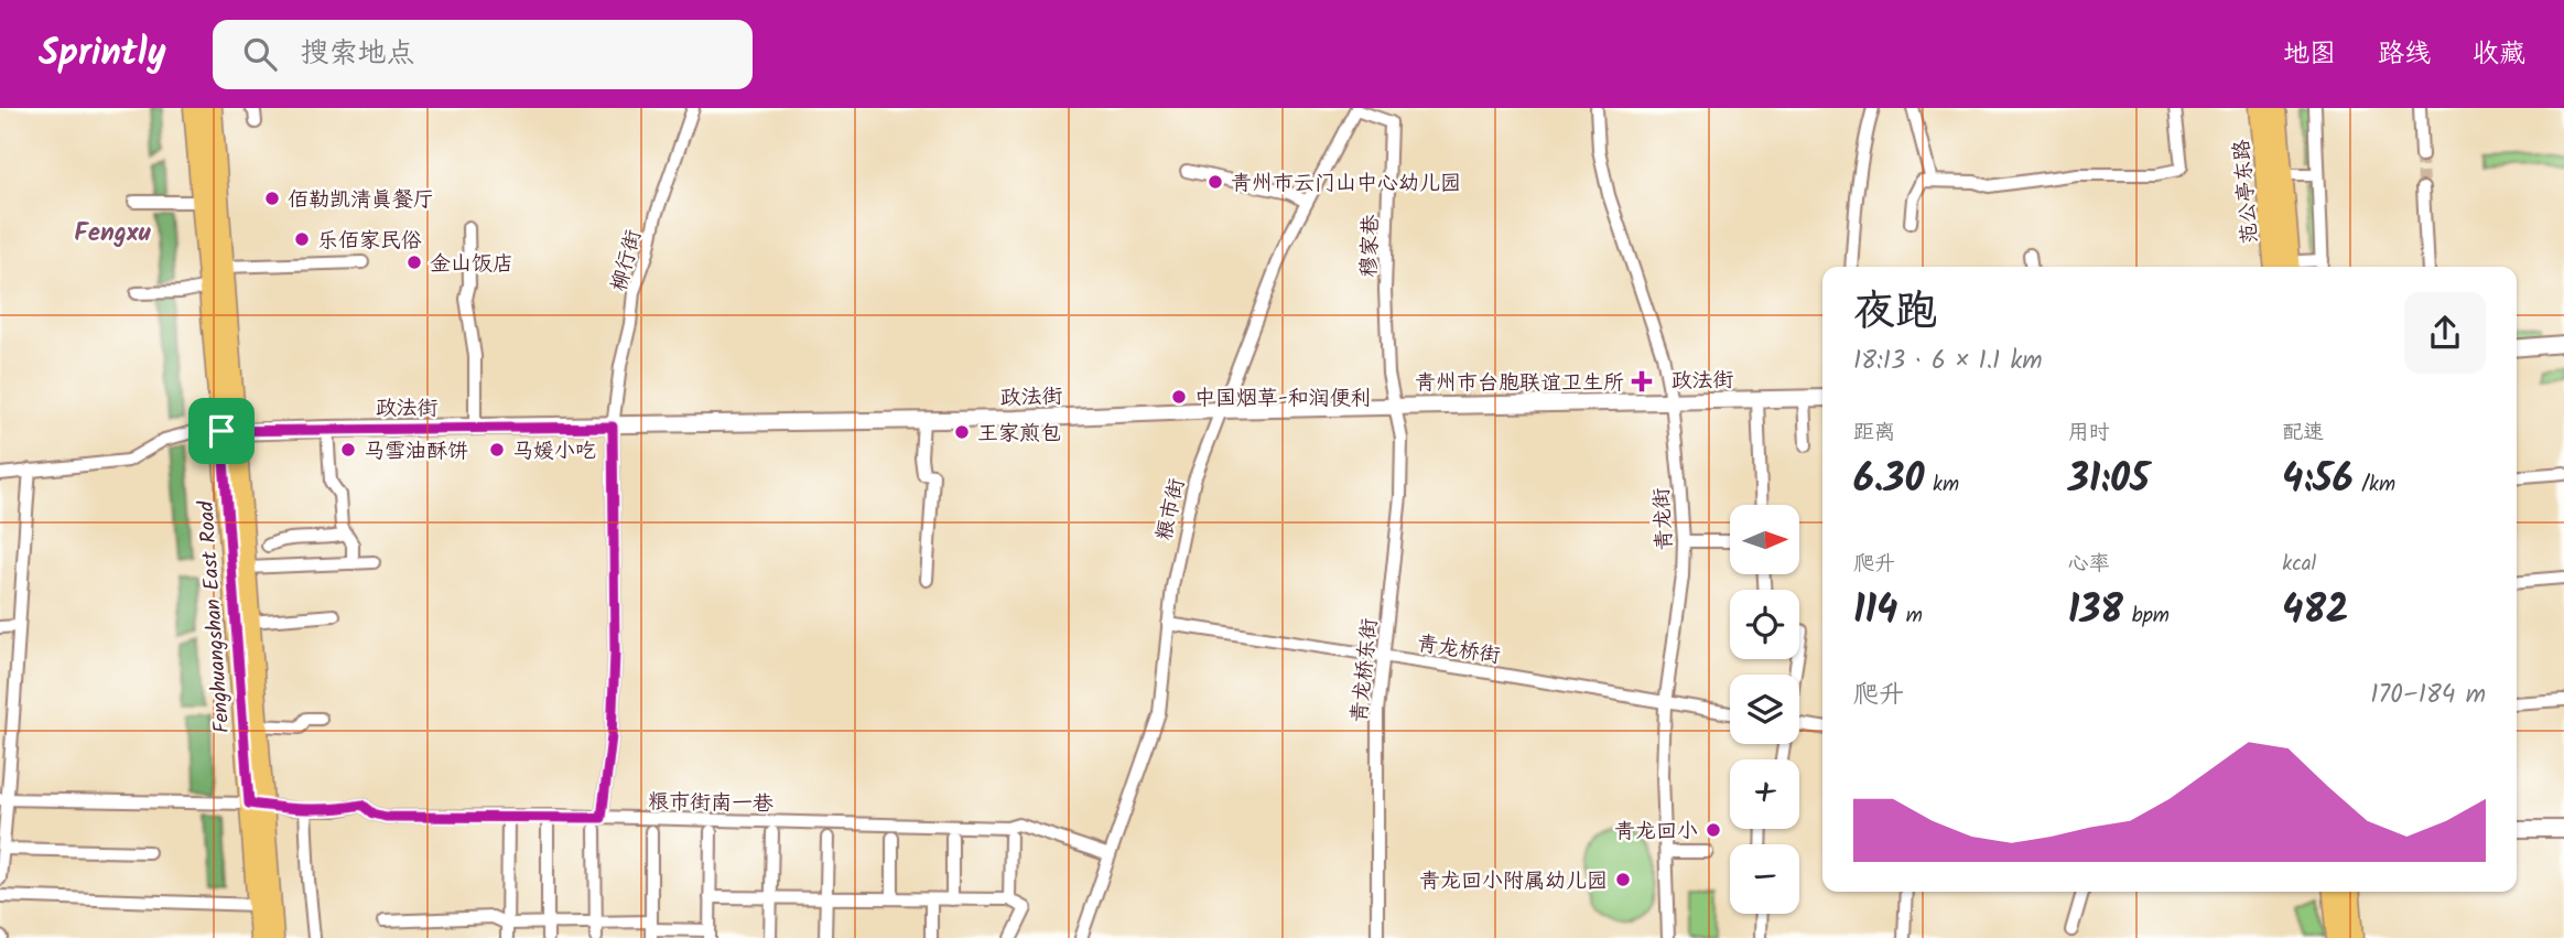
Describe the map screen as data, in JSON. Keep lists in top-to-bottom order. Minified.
{"streets":{"main road":["范公亭东路","Fenghuangshan East Road"],"street":["穆家巷","柳行街","政法街","粮市街","青龙街","青龙桥街","青龙桥东街","粮市街南一巷"]},"crossings":[["穆家巷","政法街"],["穆家巷","粮市街"],["穆家巷","青龙桥东街"],["柳行街","政法街"],["柳行街","粮市街南一巷"],["政法街","粮市街"],["政法街","青龙街"],["政法街","Fenghuangshan East Road"],["政法街","青龙桥东街"],["粮市街","青龙桥街"],["粮市街","粮市街南一巷"],["青龙街","青龙桥街"],["Fenghuangshan East Road","粮市街南一巷"],["青龙桥街","青龙桥东街"]],"districts":["Fengxu"],"places":{"other":["青州市云门山中心幼儿园","佰勒凯清真餐厅","乐佰家民俗","金山饭店","中国烟草-和润便利","王家煎包","马雪油酥饼","马媛小吃","青龙回小","青龙回小附属幼儿园"],"health":["青州市台胞联谊卫生所"]},"north":"right","page":{"header":"Sprintly","search":"搜索地点","nav":["地图","路线","收藏"],"heading":["夜跑","18:13 · 6 × 1.1 km"],"stats":[["距离","6.30 km"],["用时","31:05"],["配速","4:56 /km"],["爬升","114 m"],["心率","138 bpm"],["kcal","482"]],"map_buttons":["+","−"],"chart":["爬升","170–184 m"]}}
